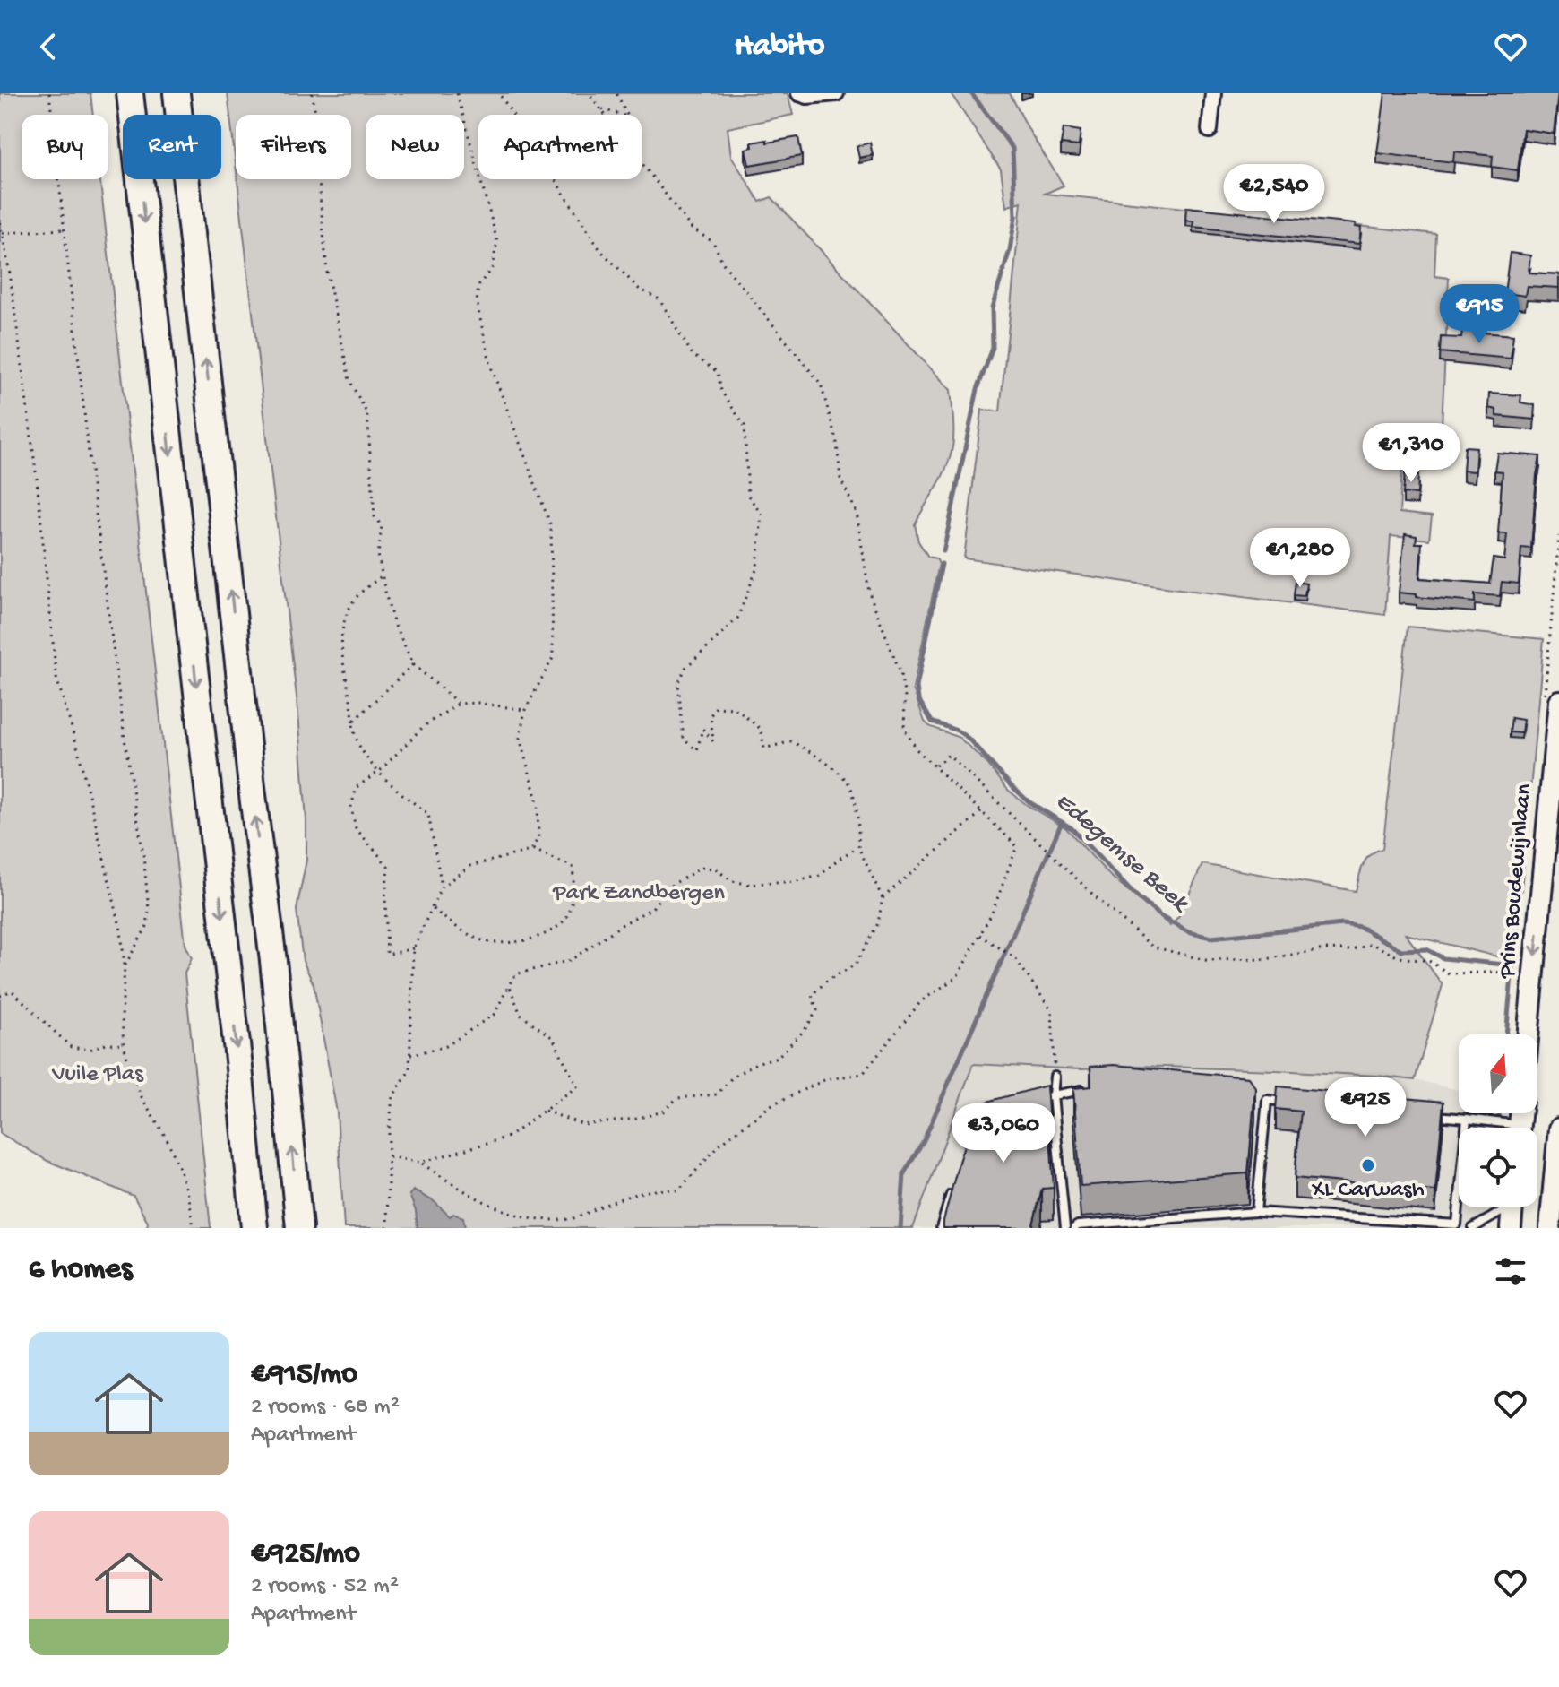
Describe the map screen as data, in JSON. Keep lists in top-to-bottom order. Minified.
{"streets":{"main road":["Prins Boudewijnlaan"]},"one_way":["Prins Boudewijnlaan"],"water":["Edegemse Beek"],"parks":["Park Zandbergen","Vuile Plas"],"places":["XL Carwash"],"north":"top","page":{"header":"Habito","chip":["Buy","Rent","Filters","New","Apartment"],"price":["€2,540","€915","€1,310","€1,280","€925","€3,060"],"heading":"6 homes","list":[{"name":"€915/mo","note":"2 rooms · 68 m² · Apartment"},{"name":"€925/mo","note":"2 rooms · 52 m² · Apartment"}]}}
